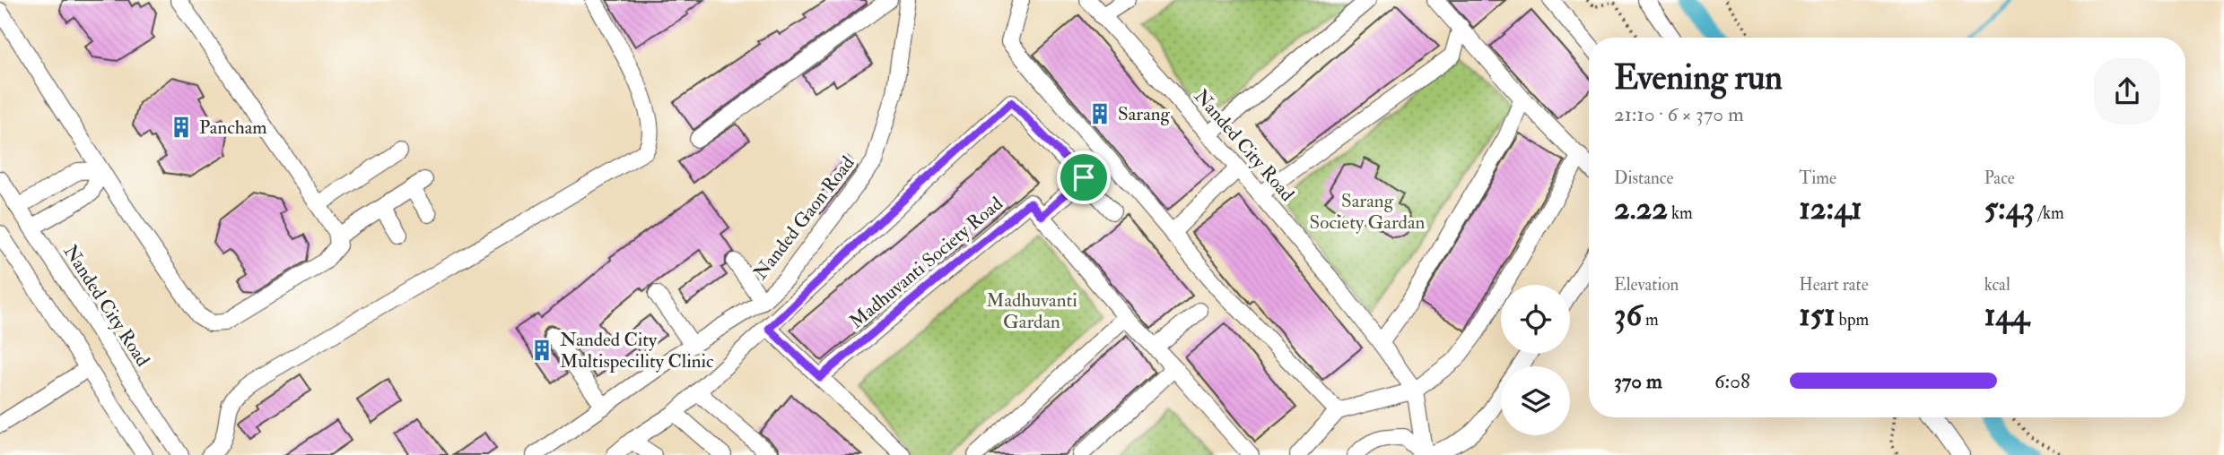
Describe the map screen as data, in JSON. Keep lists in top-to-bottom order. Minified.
{"streets":{"street":["Nanded City Road","Nanded Gaon Road","Madhuvanti Society Road"]},"parks":["Sarang Society Gardan","Madhuvanti Gardan"],"places":{"building":["Sarang","Pancham","Nanded City Multispecility Clinic"]},"page":{"heading":["Evening run","21:10 · 6 × 370 m"],"stats":[["Distance","2.22 km"],["Time","12:41"],["Pace","5:43 /km"],["Elevation","36 m"],["Heart rate","151 bpm"],["kcal","144"]],"list":[{"name":"370 m","note":"6:08"}]}}
